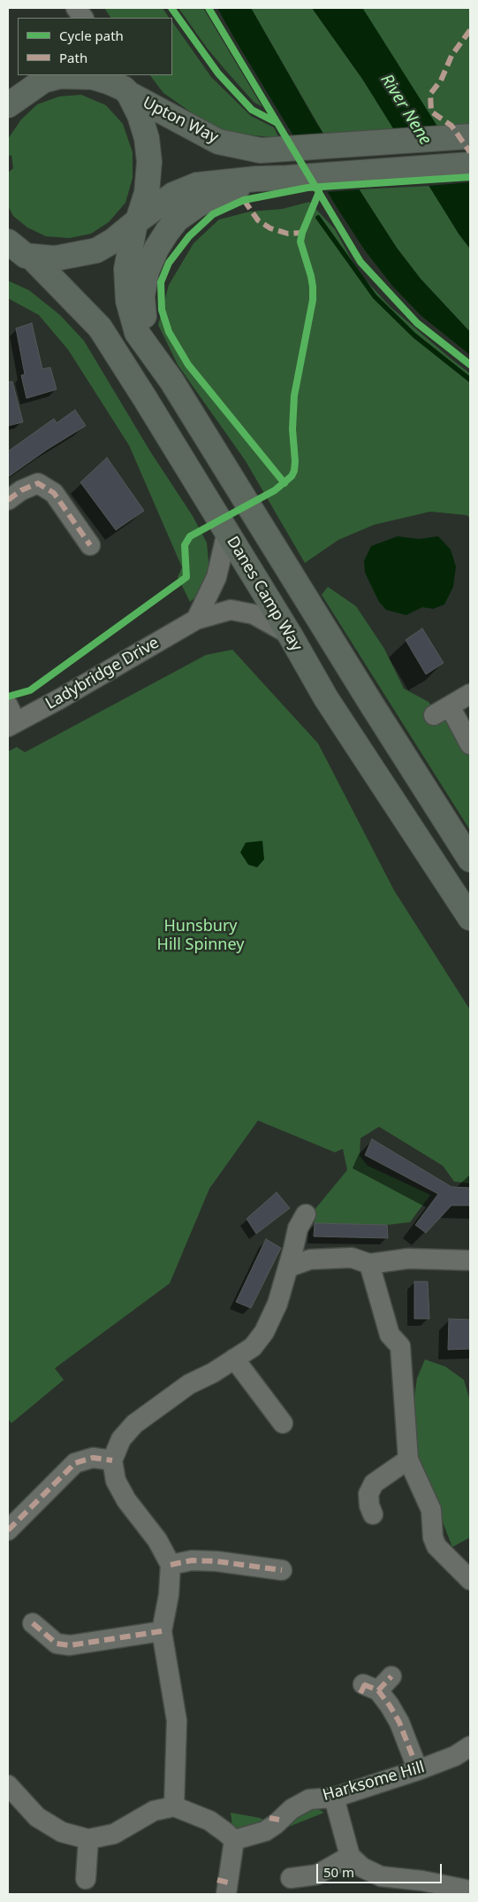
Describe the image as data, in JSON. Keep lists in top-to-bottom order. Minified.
{"streets":{"highway":["Upton Way","Danes Camp Way"],"street":["Ladybridge Drive","Harksome Hill"]},"crossings":[["Upton Way","Danes Camp Way"],["Danes Camp Way","Ladybridge Drive"]],"water":["River Nene"],"parks":["Hunsbury Hill Spinney"],"legend":["Cycle path","Path"],"scale_bar":"50 m"}
